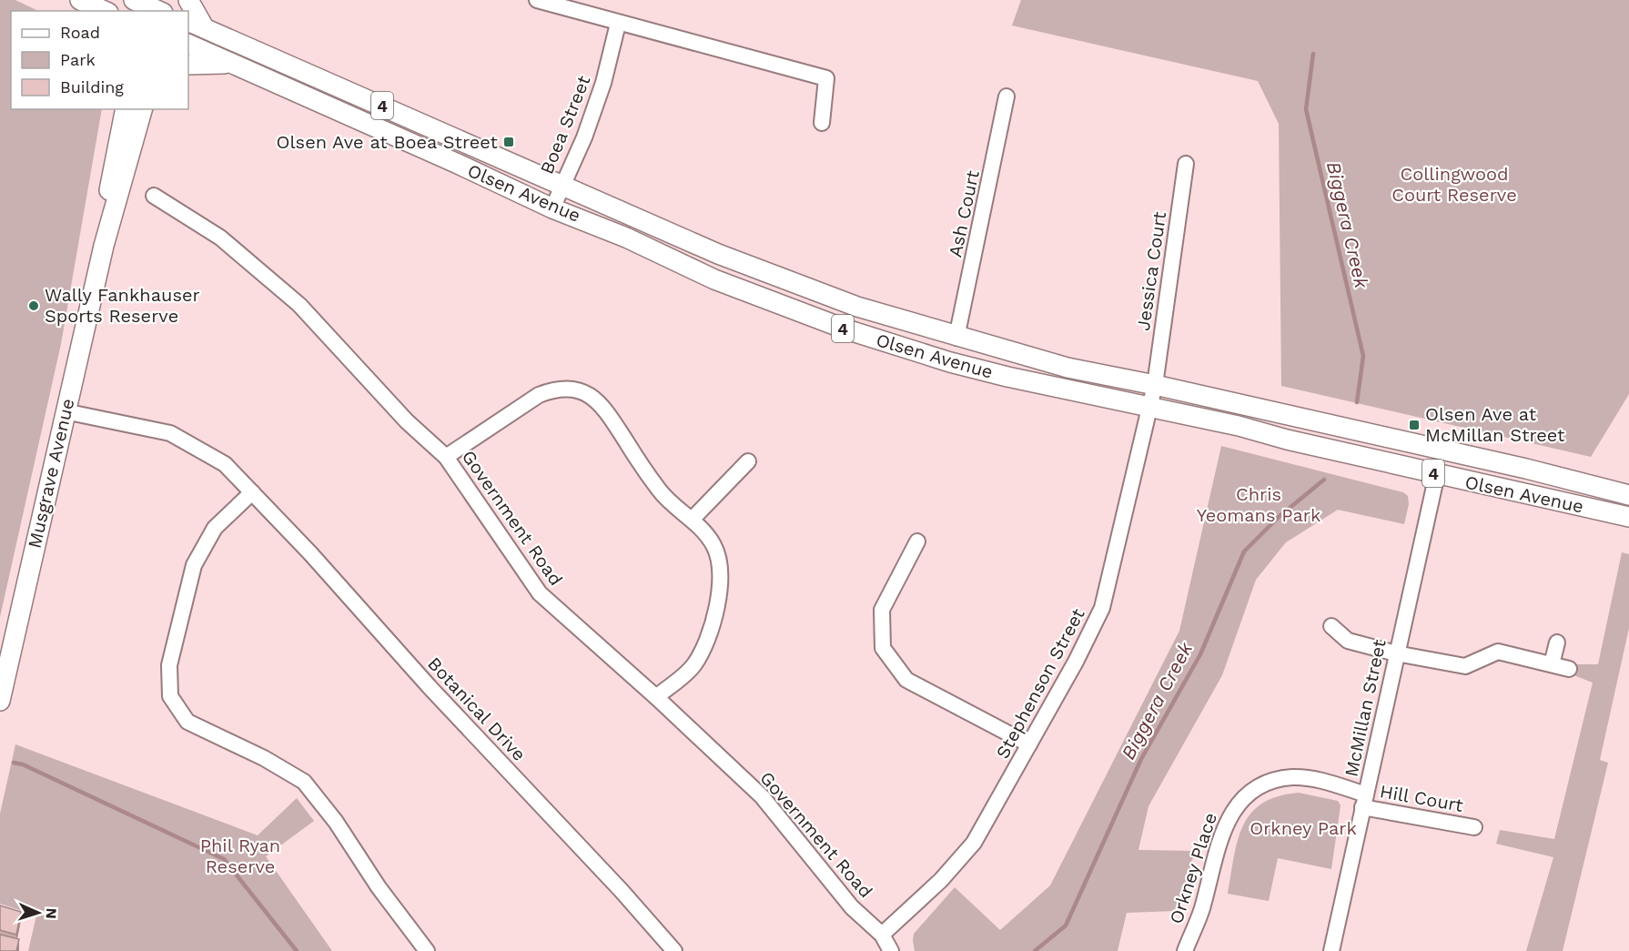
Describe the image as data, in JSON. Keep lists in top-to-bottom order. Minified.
{"streets":{"main road":["4","Olsen Avenue","Musgrave Avenue"],"street":["Boea Street","Ash Court","Jessica Court","Government Road","Stephenson Street","McMillan Street","Botanical Drive","Hill Court","Orkney Place"]},"crossings":[["Boea Street","Olsen Avenue"],["Olsen Avenue","Ash Court"],["Olsen Avenue","Jessica Court"],["Olsen Avenue","Stephenson Street"],["Olsen Avenue","McMillan Street"],["Jessica Court","Stephenson Street"],["Musgrave Avenue","Botanical Drive"],["Government Road","Stephenson Street"],["McMillan Street","Hill Court"],["McMillan Street","Orkney Place"],["Hill Court","Orkney Place"]],"water":["Biggera Creek"],"parks":["Collingwood Court Reserve","Chris Yeomans Park","Orkney Park","Phil Ryan Reserve"],"places":{"transit":["Olsen Ave at Boea Street","Olsen Ave at McMillan Street"],"other":["Wally Fankhauser Sports Reserve"]},"legend":["Road","Park","Building"],"north":"right"}
